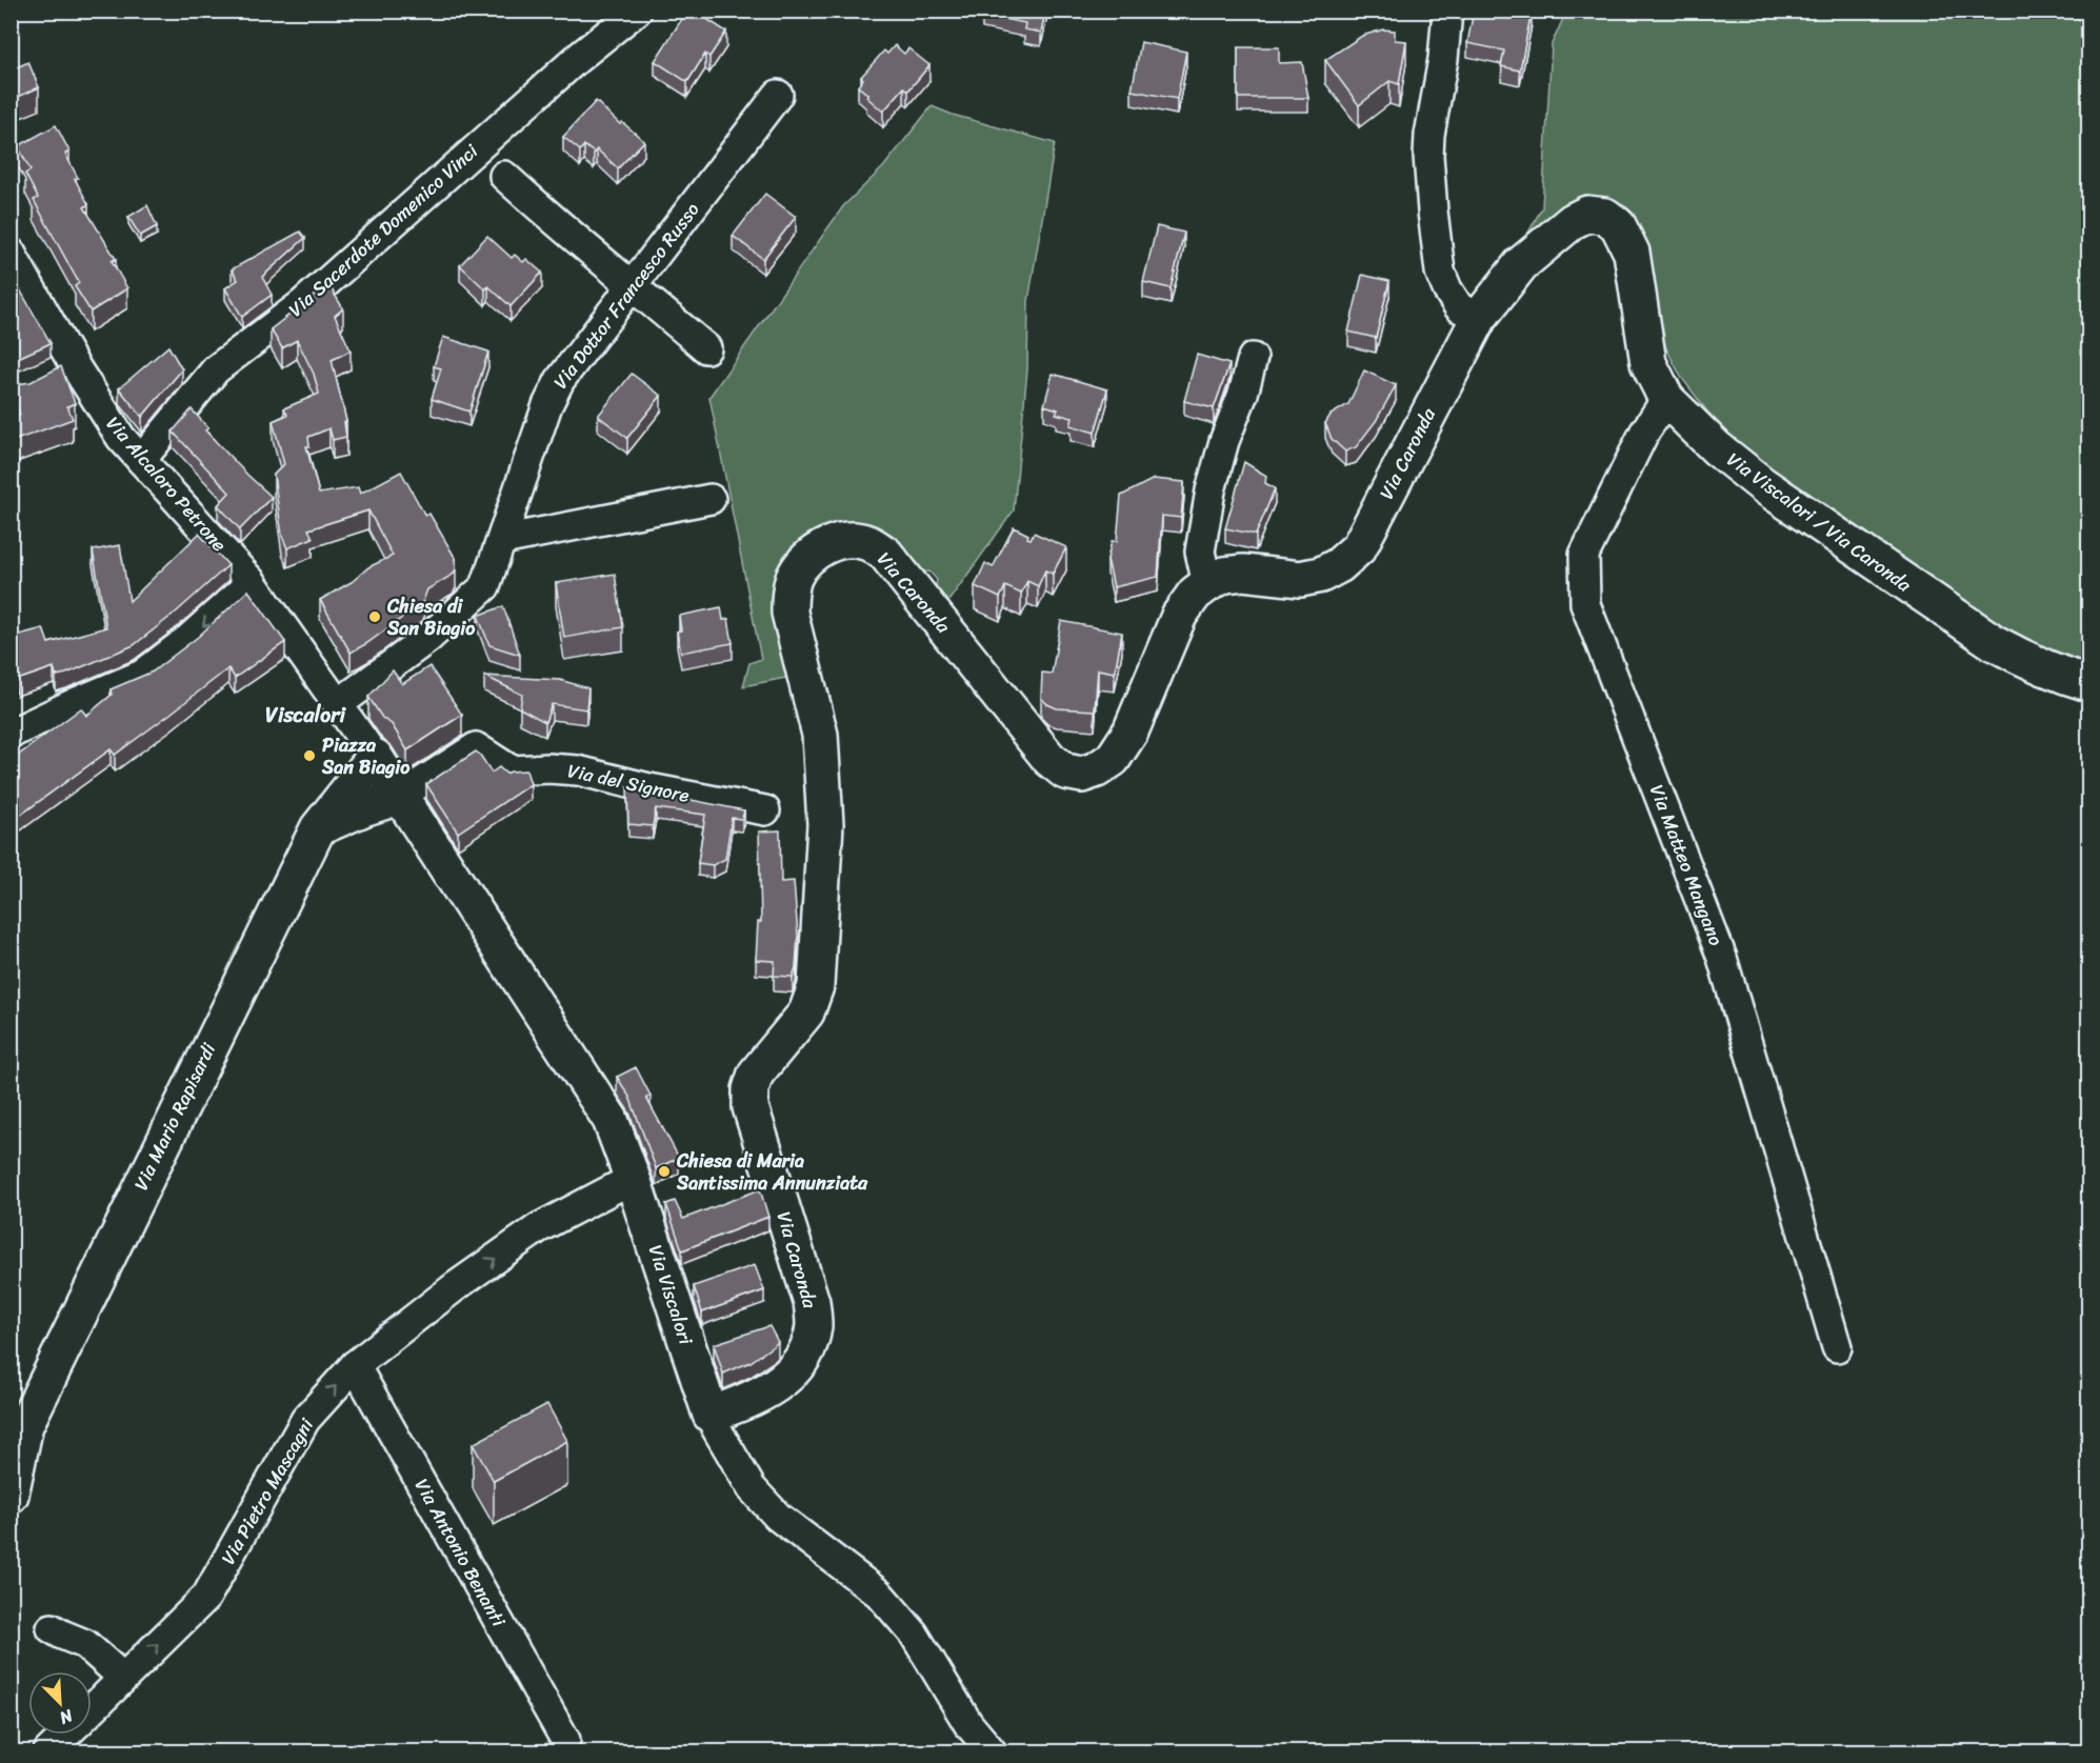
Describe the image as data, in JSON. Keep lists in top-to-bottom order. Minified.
{"streets":{"street":["Via Sacerdote Domenico Vinci","Via Dottor Francesco Russo","Via Caronda","Via Alcaloro Petrone","Via Viscalori / Via Caronda","Via del Signore","Via Matteo Mangano","Via Mario Rapisardi","Via Viscalori","Via Pietro Mascagni","Via Antonio Benanti"]},"crossings":[["Via Sacerdote Domenico Vinci","Via Alcaloro Petrone"],["Via Dottor Francesco Russo","Via Alcaloro Petrone"],["Via Caronda","Via Viscalori / Via Caronda"],["Via Caronda","Via Viscalori"],["Via Alcaloro Petrone","Via Mario Rapisardi"],["Via Alcaloro Petrone","Via Viscalori"],["Via Viscalori / Via Caronda","Via Matteo Mangano"],["Via del Signore","Via Viscalori"],["Via Mario Rapisardi","Via Viscalori"],["Via Viscalori","Via Pietro Mascagni"],["Via Pietro Mascagni","Via Antonio Benanti"]],"one_way":["Via Pietro Mascagni"],"districts":["Viscalori"],"places":["Chiesa di San Biagio","Piazza San Biagio","Chiesa di Maria Santissima Annunziata"],"north":"bottom right"}
